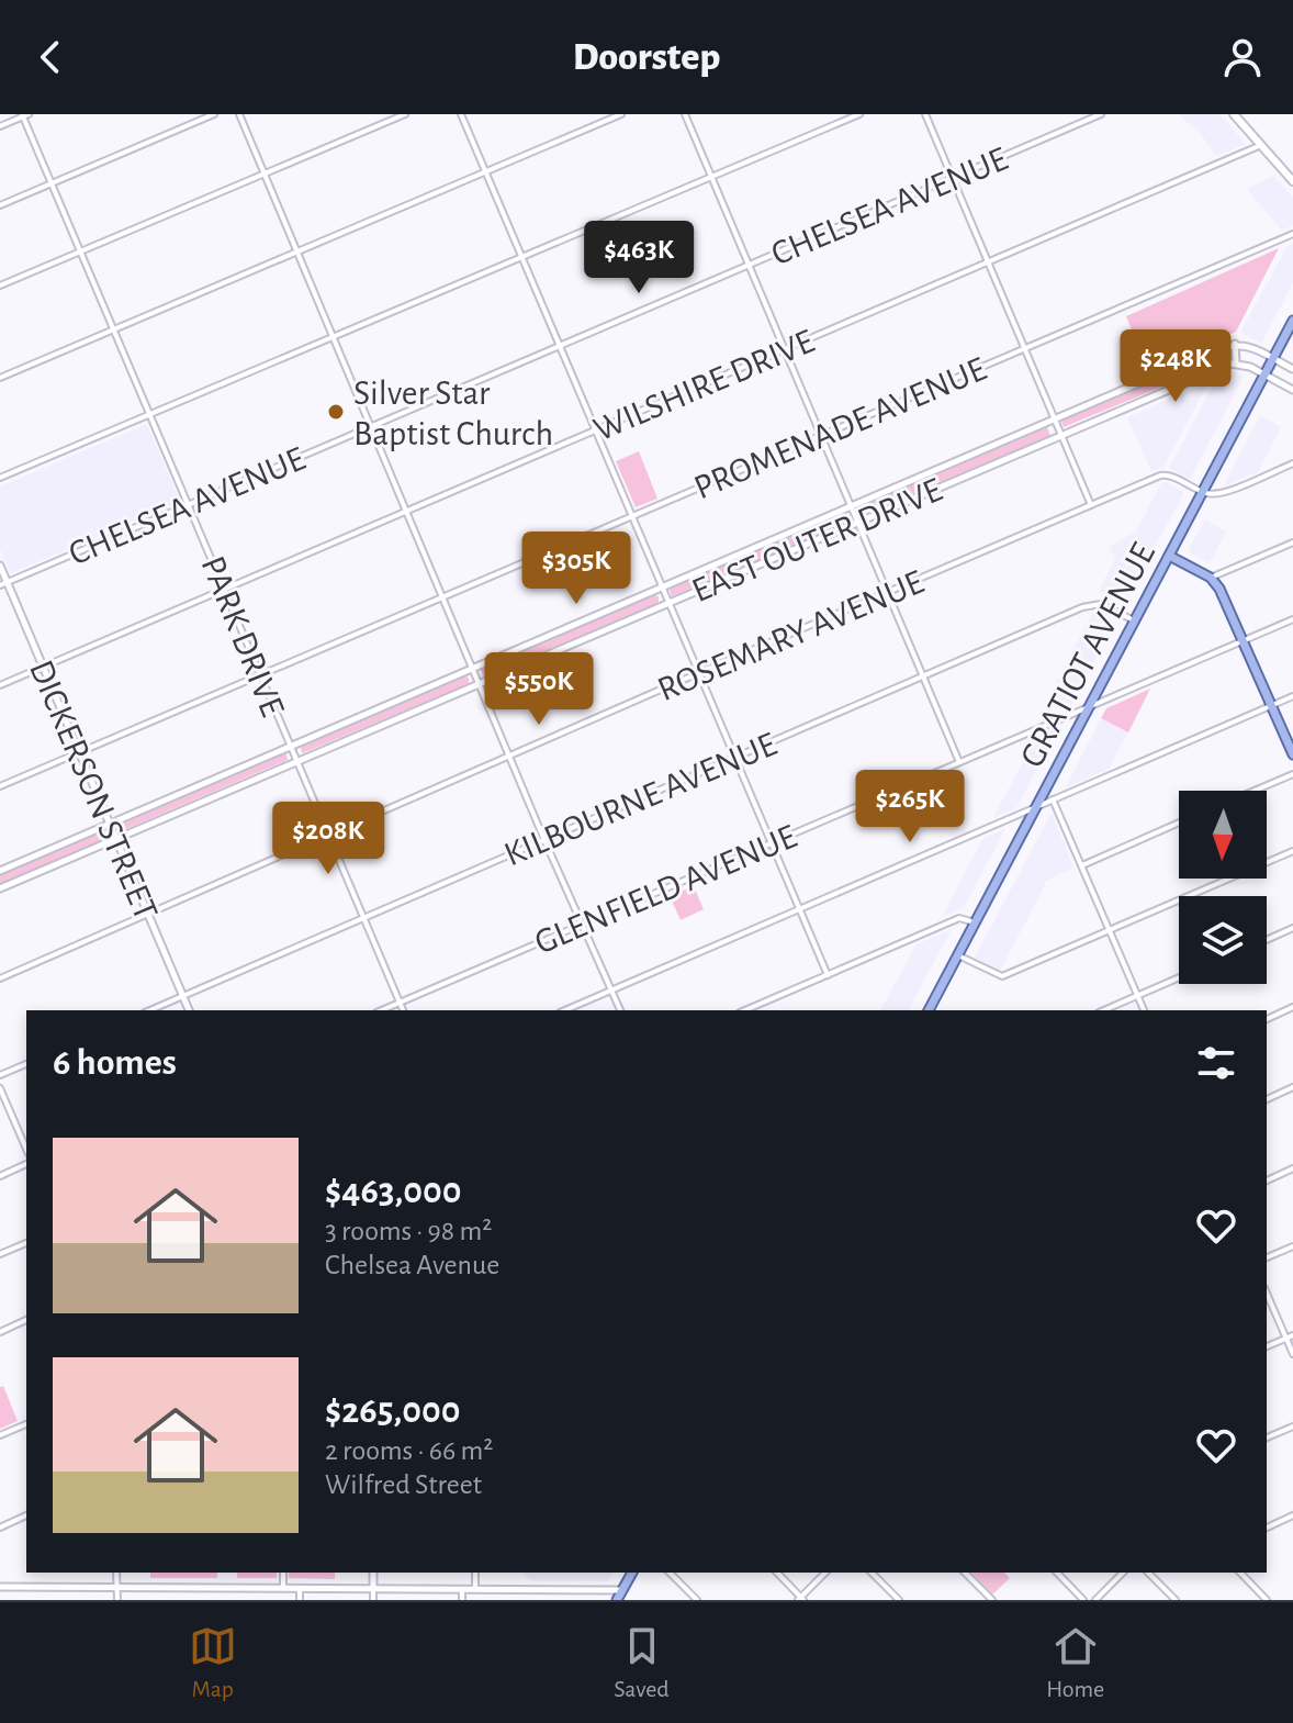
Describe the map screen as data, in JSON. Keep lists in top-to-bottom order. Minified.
{"streets":{"main road":["GRATIOT AVENUE"],"street":["CHELSEA AVENUE","WILSHIRE DRIVE","PROMENADE AVENUE","EAST OUTER DRIVE","ROSEMARY AVENUE","PARK DRIVE","DICKERSON STREET","KILBOURNE AVENUE","GLENFIELD AVENUE"]},"crossings":[["CHELSEA AVENUE","PARK DRIVE"],["CHELSEA AVENUE","DICKERSON STREET"],["WILSHIRE DRIVE","PARK DRIVE"],["WILSHIRE DRIVE","DICKERSON STREET"],["PROMENADE AVENUE","PARK DRIVE"],["PROMENADE AVENUE","DICKERSON STREET"],["EAST OUTER DRIVE","PARK DRIVE"],["EAST OUTER DRIVE","DICKERSON STREET"],["ROSEMARY AVENUE","PARK DRIVE"],["ROSEMARY AVENUE","GRATIOT AVENUE"],["ROSEMARY AVENUE","DICKERSON STREET"],["PARK DRIVE","KILBOURNE AVENUE"],["PARK DRIVE","GLENFIELD AVENUE"],["GRATIOT AVENUE","KILBOURNE AVENUE"],["GRATIOT AVENUE","GLENFIELD AVENUE"],["DICKERSON STREET","KILBOURNE AVENUE"]],"places":["Silver Star Baptist Church"],"north":"bottom","page":{"header":"Doorstep","price":["$463K","$248K","$305K","$550K","$265K","$208K"],"heading":"6 homes","list":[{"name":"$463,000","note":"3 rooms · 98 m² · Chelsea Avenue"},{"name":"$265,000","note":"2 rooms · 66 m² · Wilfred Street"}],"tabs":["Map","Saved","Home"]}}
